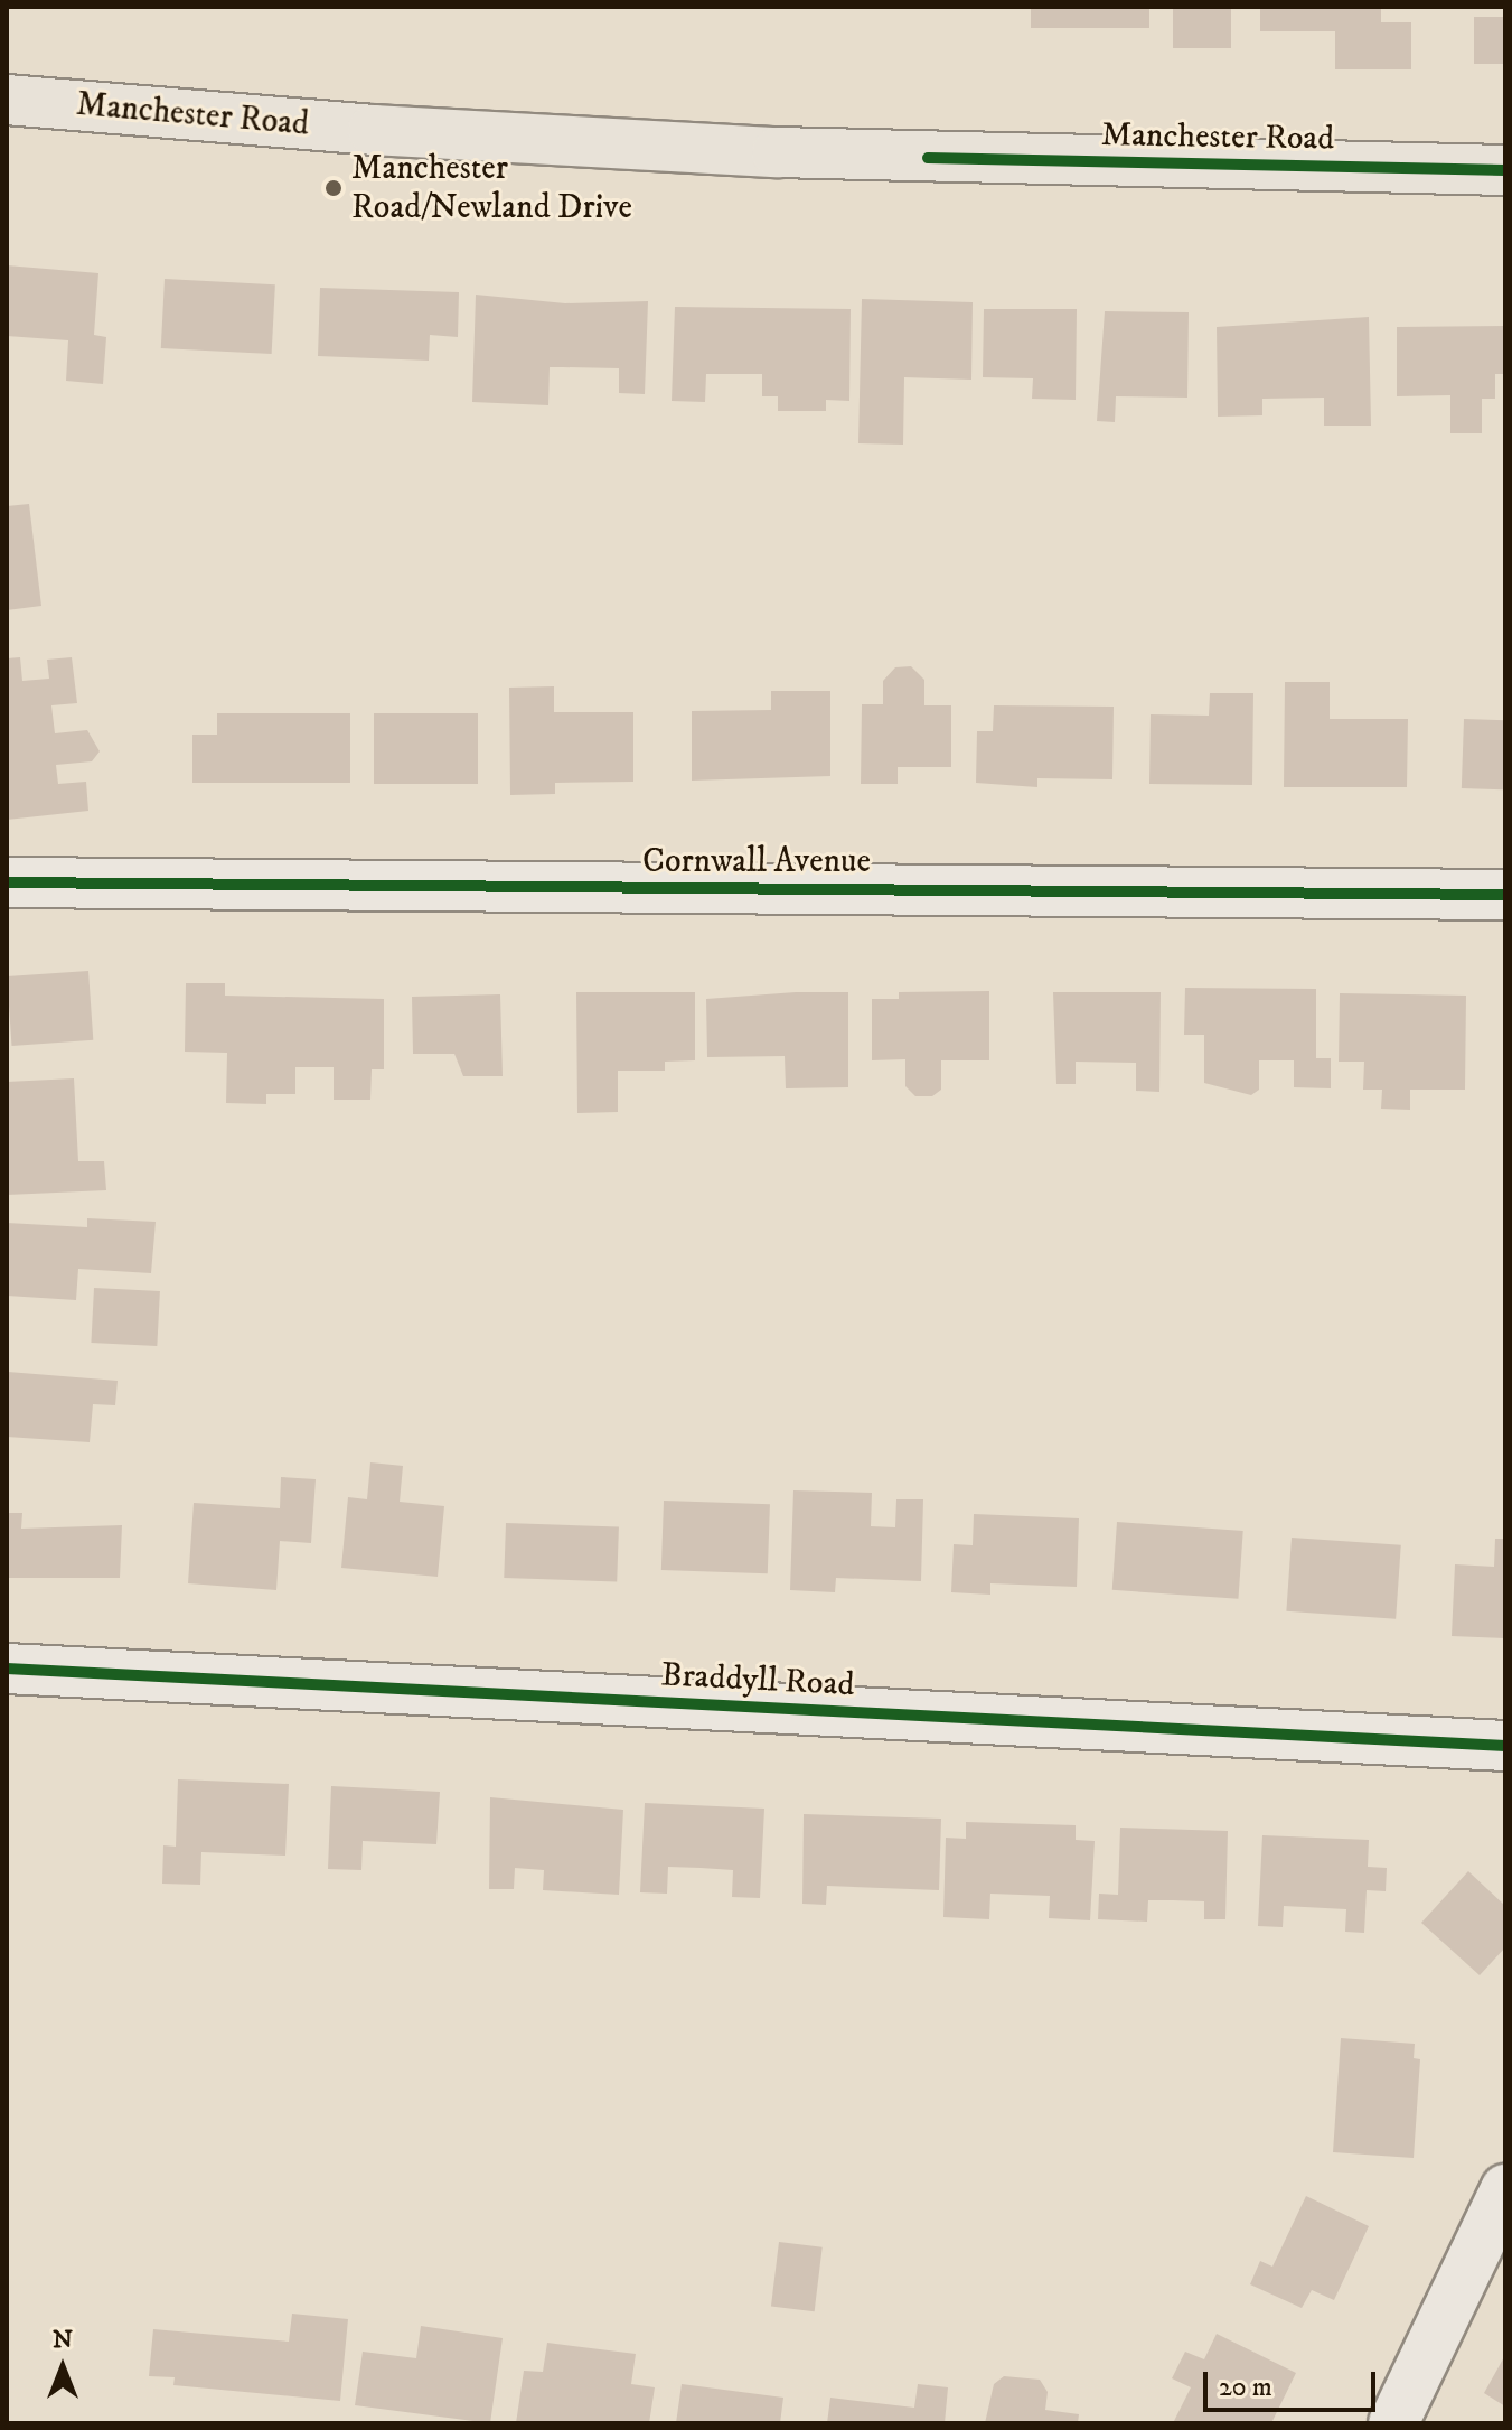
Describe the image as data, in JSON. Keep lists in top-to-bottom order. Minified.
{"streets":{"highway":["Manchester Road"],"street":["Cornwall Avenue","Braddyll Road"]},"places":["Manchester Road/Newland Drive"],"scale_bar":"20 m","north":"top"}
